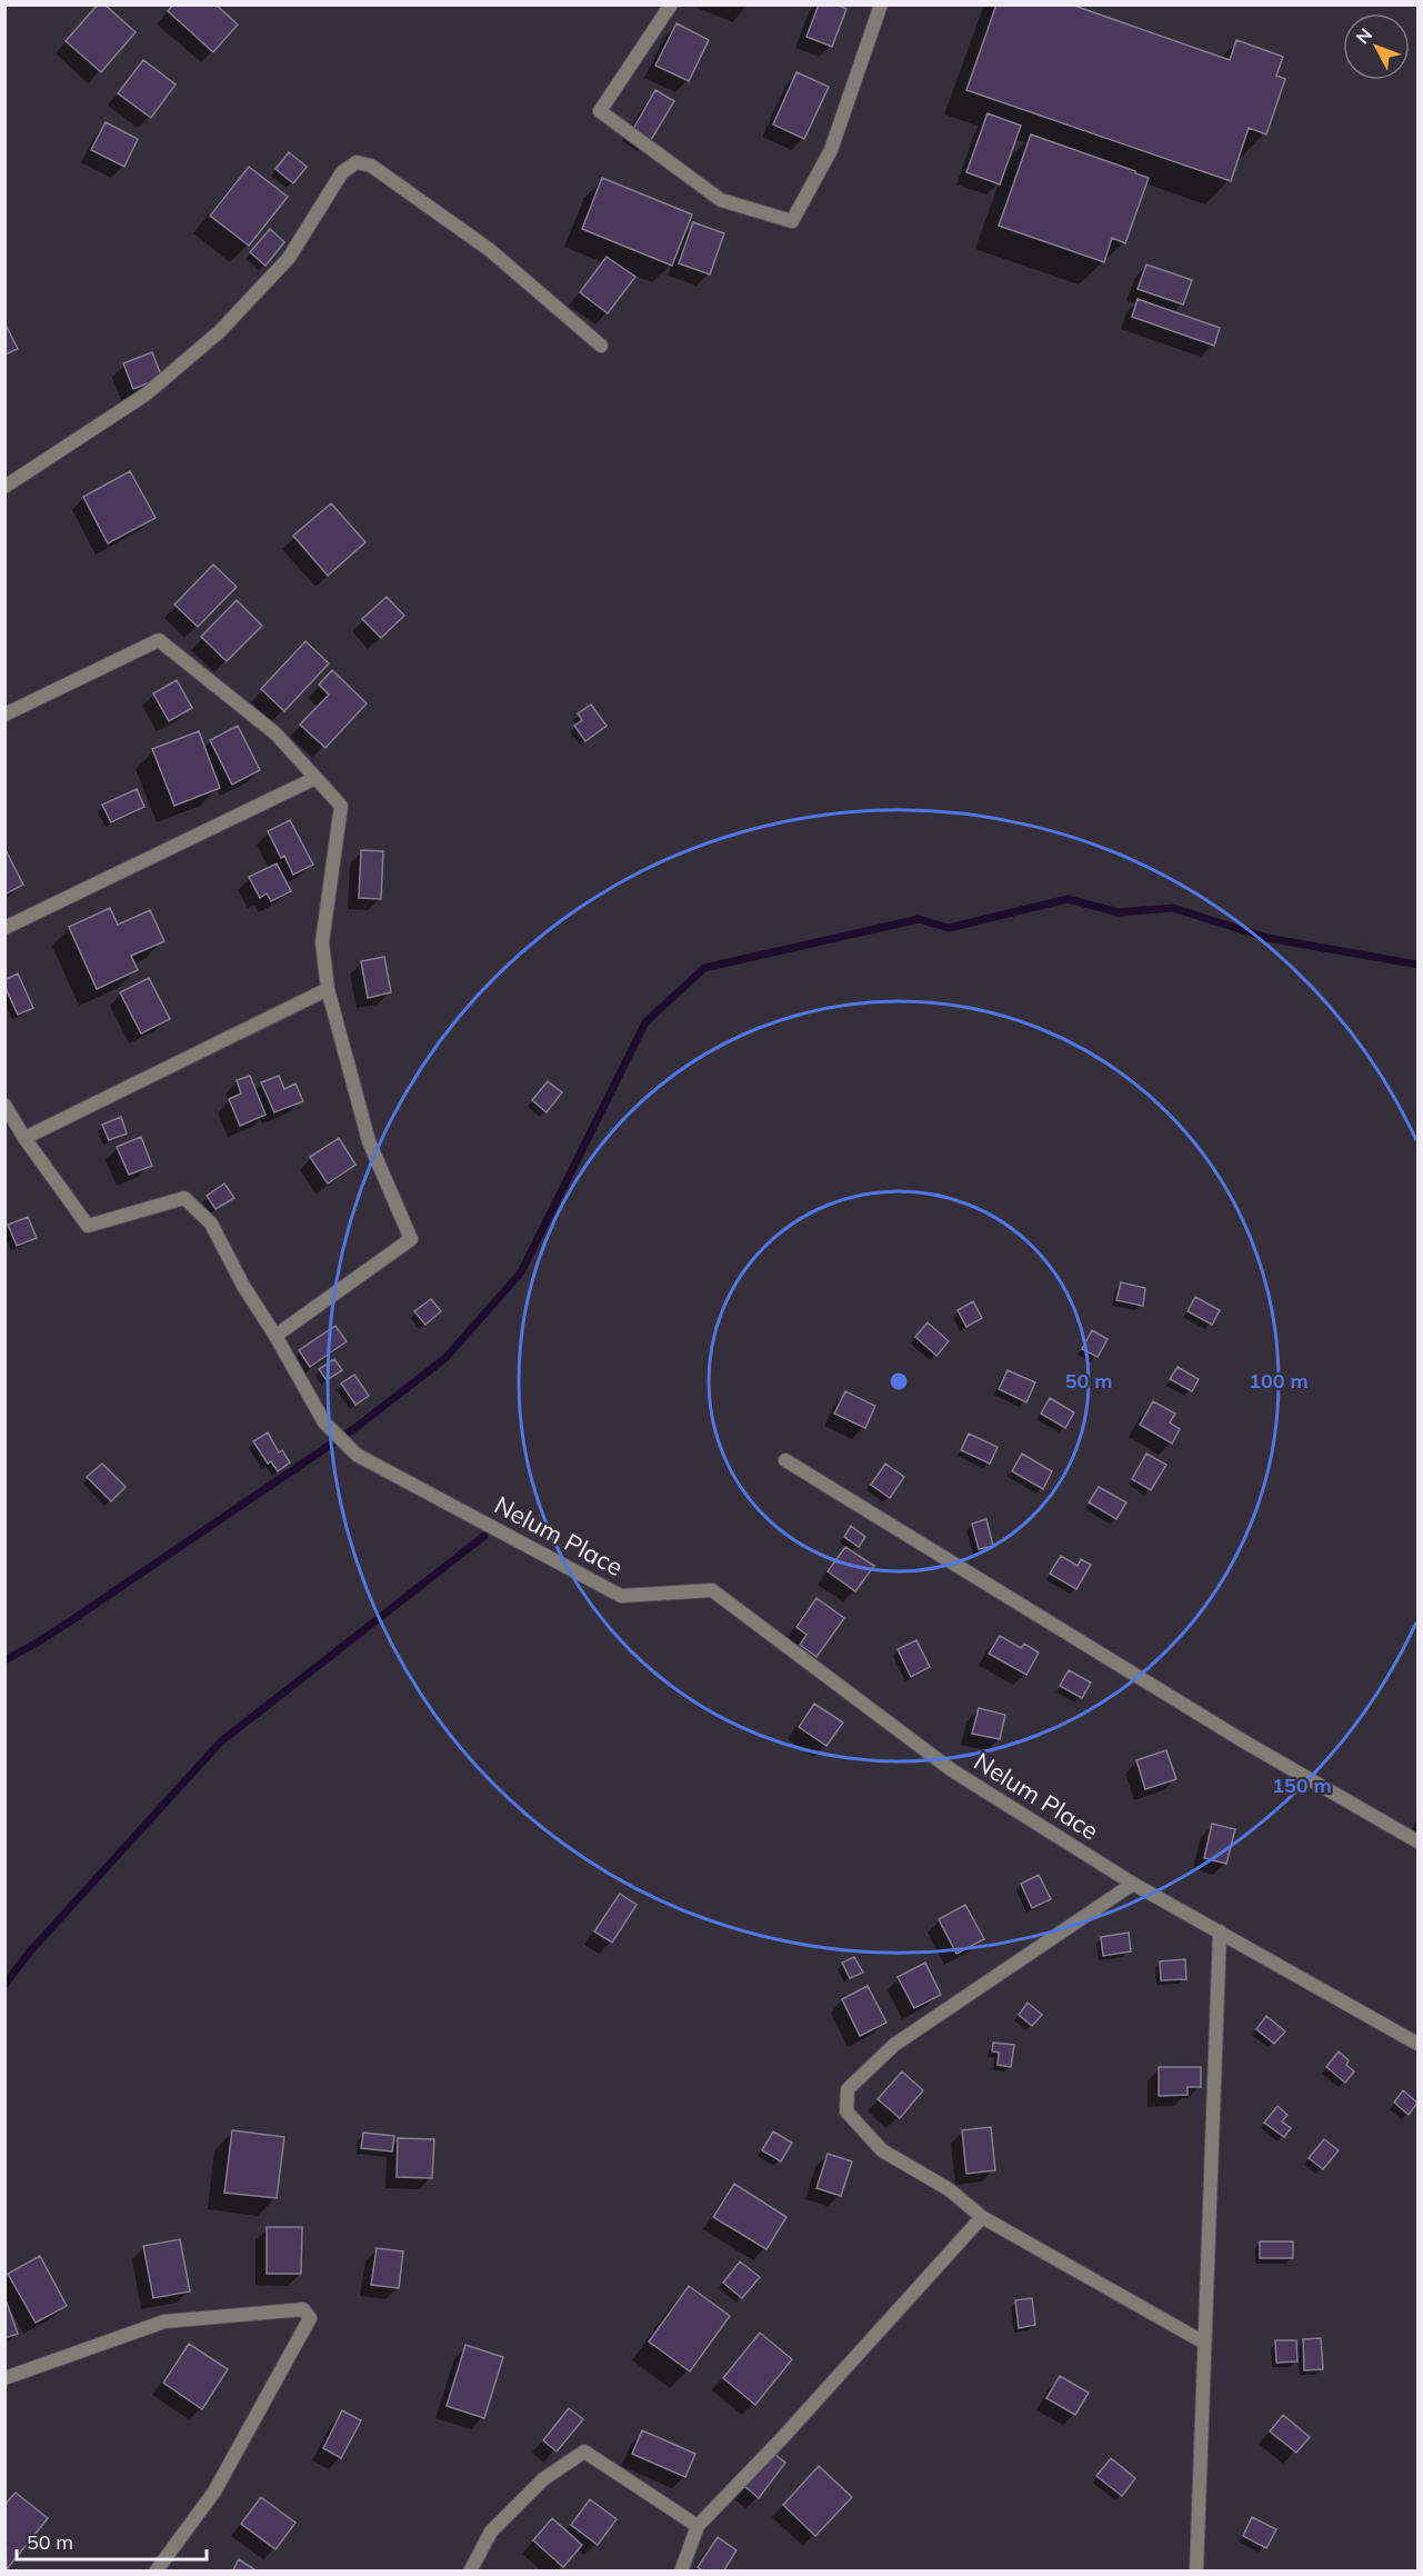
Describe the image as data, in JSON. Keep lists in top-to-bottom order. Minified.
{"streets":{"street":["Nelum Place"]},"scale_bar":"50 m","north":"top left","rings":["50 m","100 m","150 m"]}
